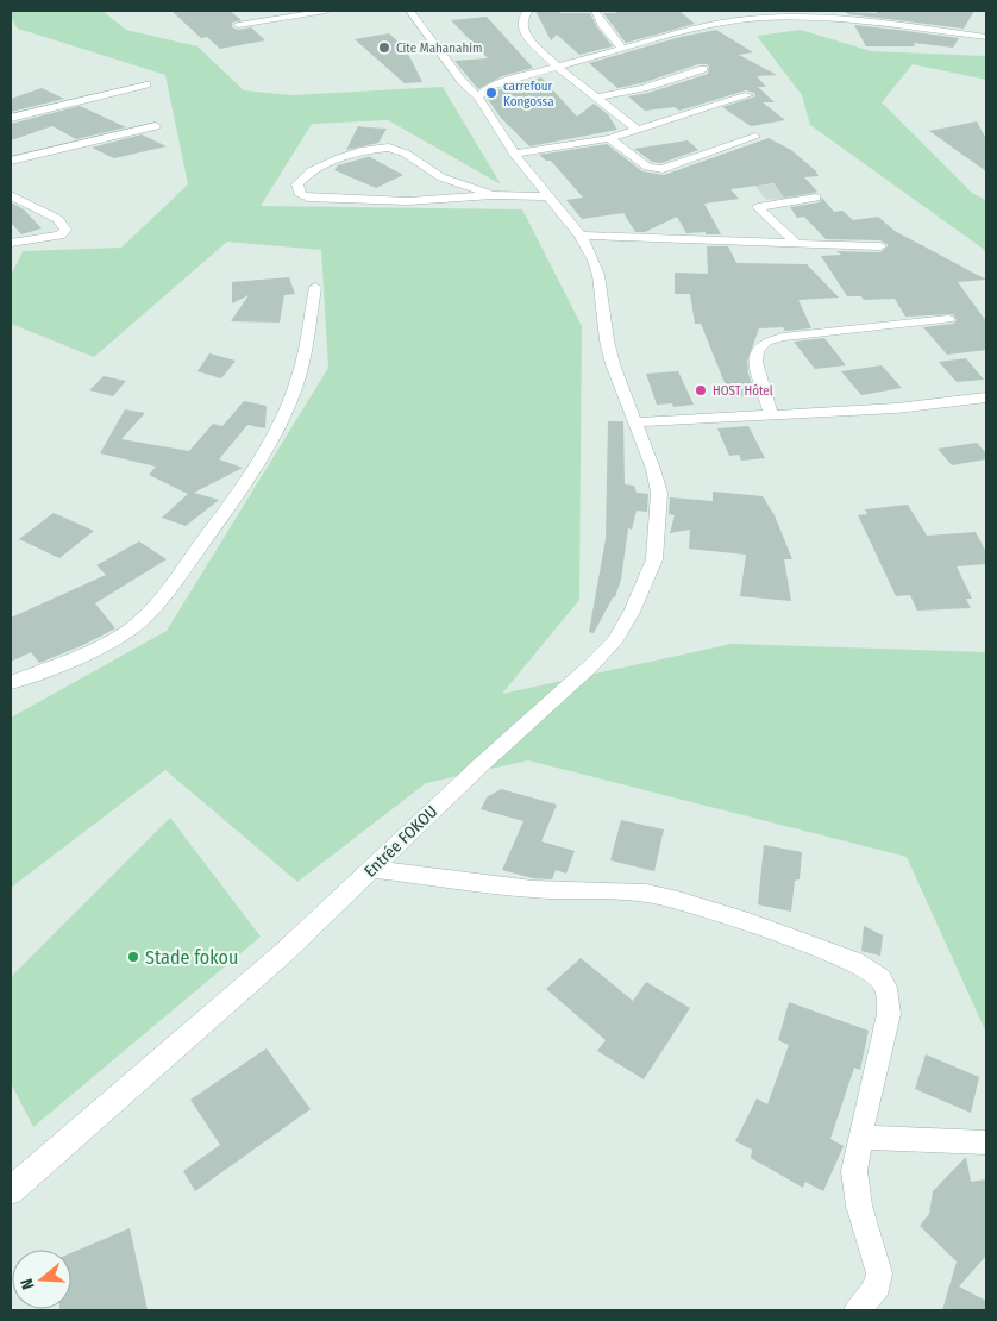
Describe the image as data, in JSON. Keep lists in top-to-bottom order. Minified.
{"streets":{"street":["Entrée FOKOU"]},"places":["Cite Mahanahim","carrefour Kongossa","HOST Hôtel","Stade fokou"],"north":"left"}
